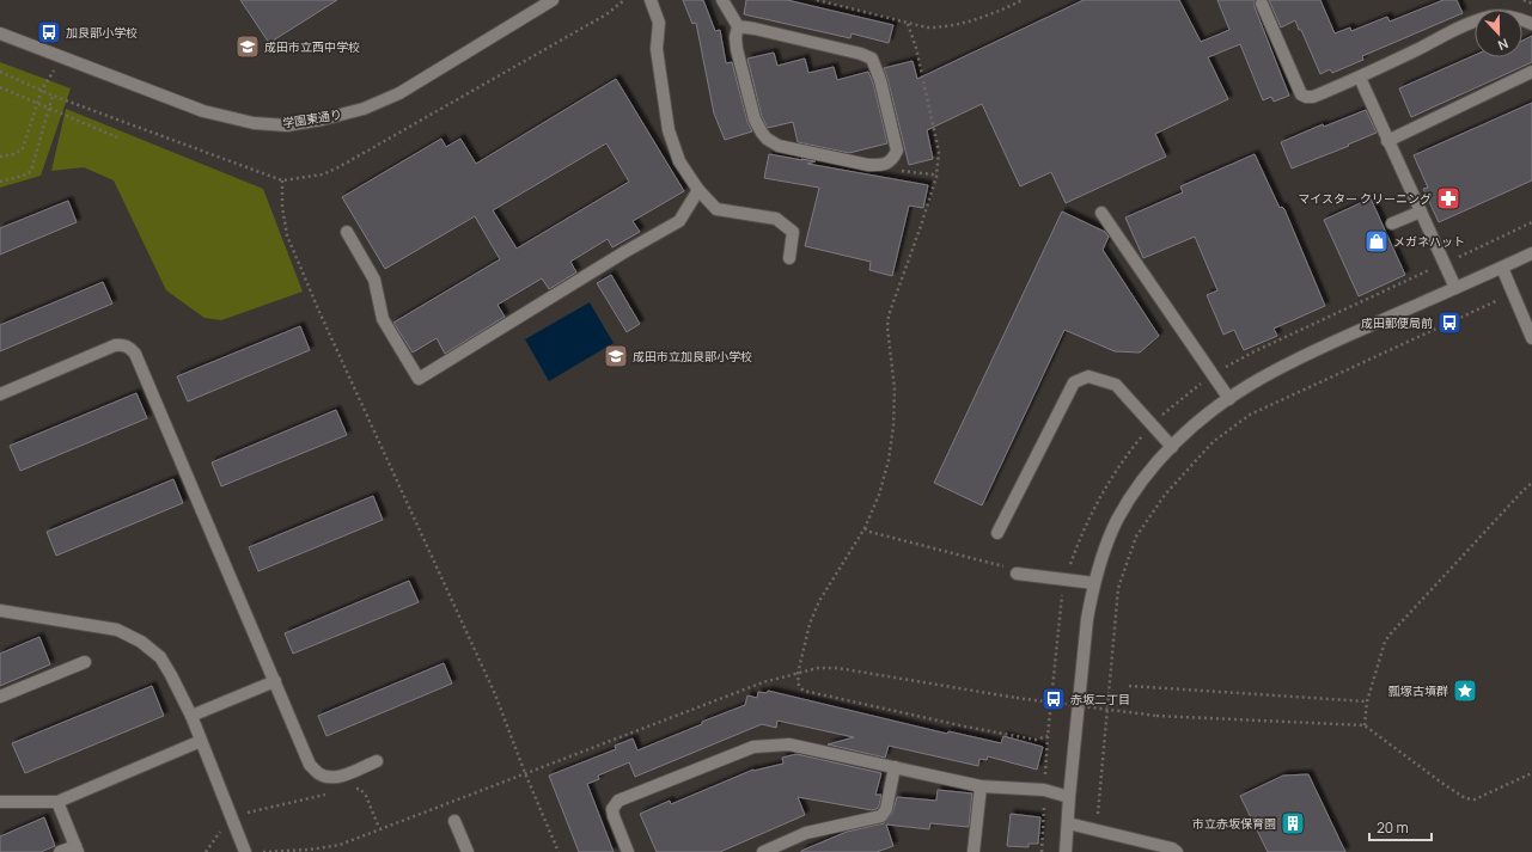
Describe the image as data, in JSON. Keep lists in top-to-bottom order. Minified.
{"streets":{"street":["学園東通り"]},"places":{"bus stop":["加良部小学校","成田郵便局前","赤坂二丁目"],"school or university":["成田市立西中学校","成田市立加良部小学校"],"pharmacy":["マイスター クリーニング"],"shop":["メガネハット"],"place":["瓢塚古墳群"],"building":["市立赤坂保育園"]},"scale_bar":"20 m","north":"bottom"}
